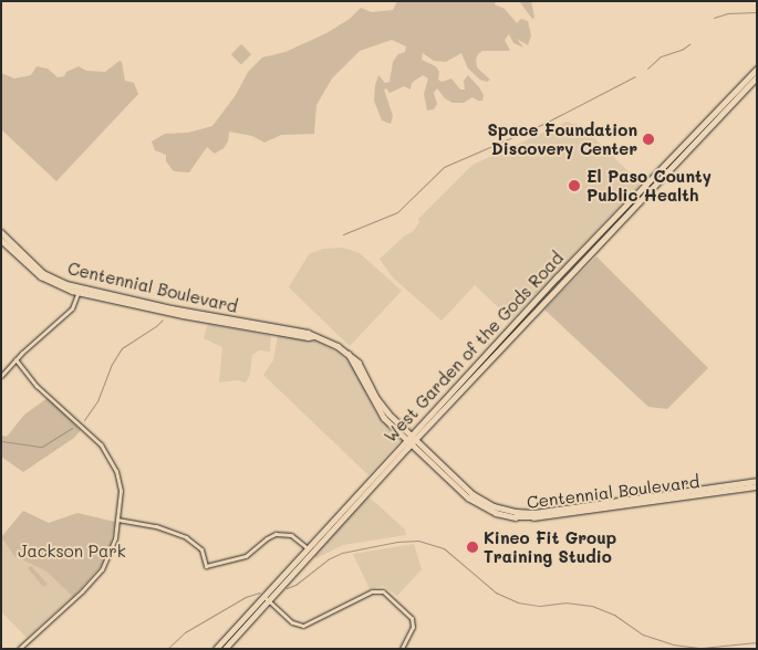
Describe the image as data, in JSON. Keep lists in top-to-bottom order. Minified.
{"streets":{"main road":["Centennial Boulevard","West Garden of the Gods Road"]},"crossings":[["Centennial Boulevard","West Garden of the Gods Road"]],"parks":["Jackson Park"],"places":["Space Foundation Discovery Center","El Paso County Public Health","Kineo Fit Group Training Studio"]}
